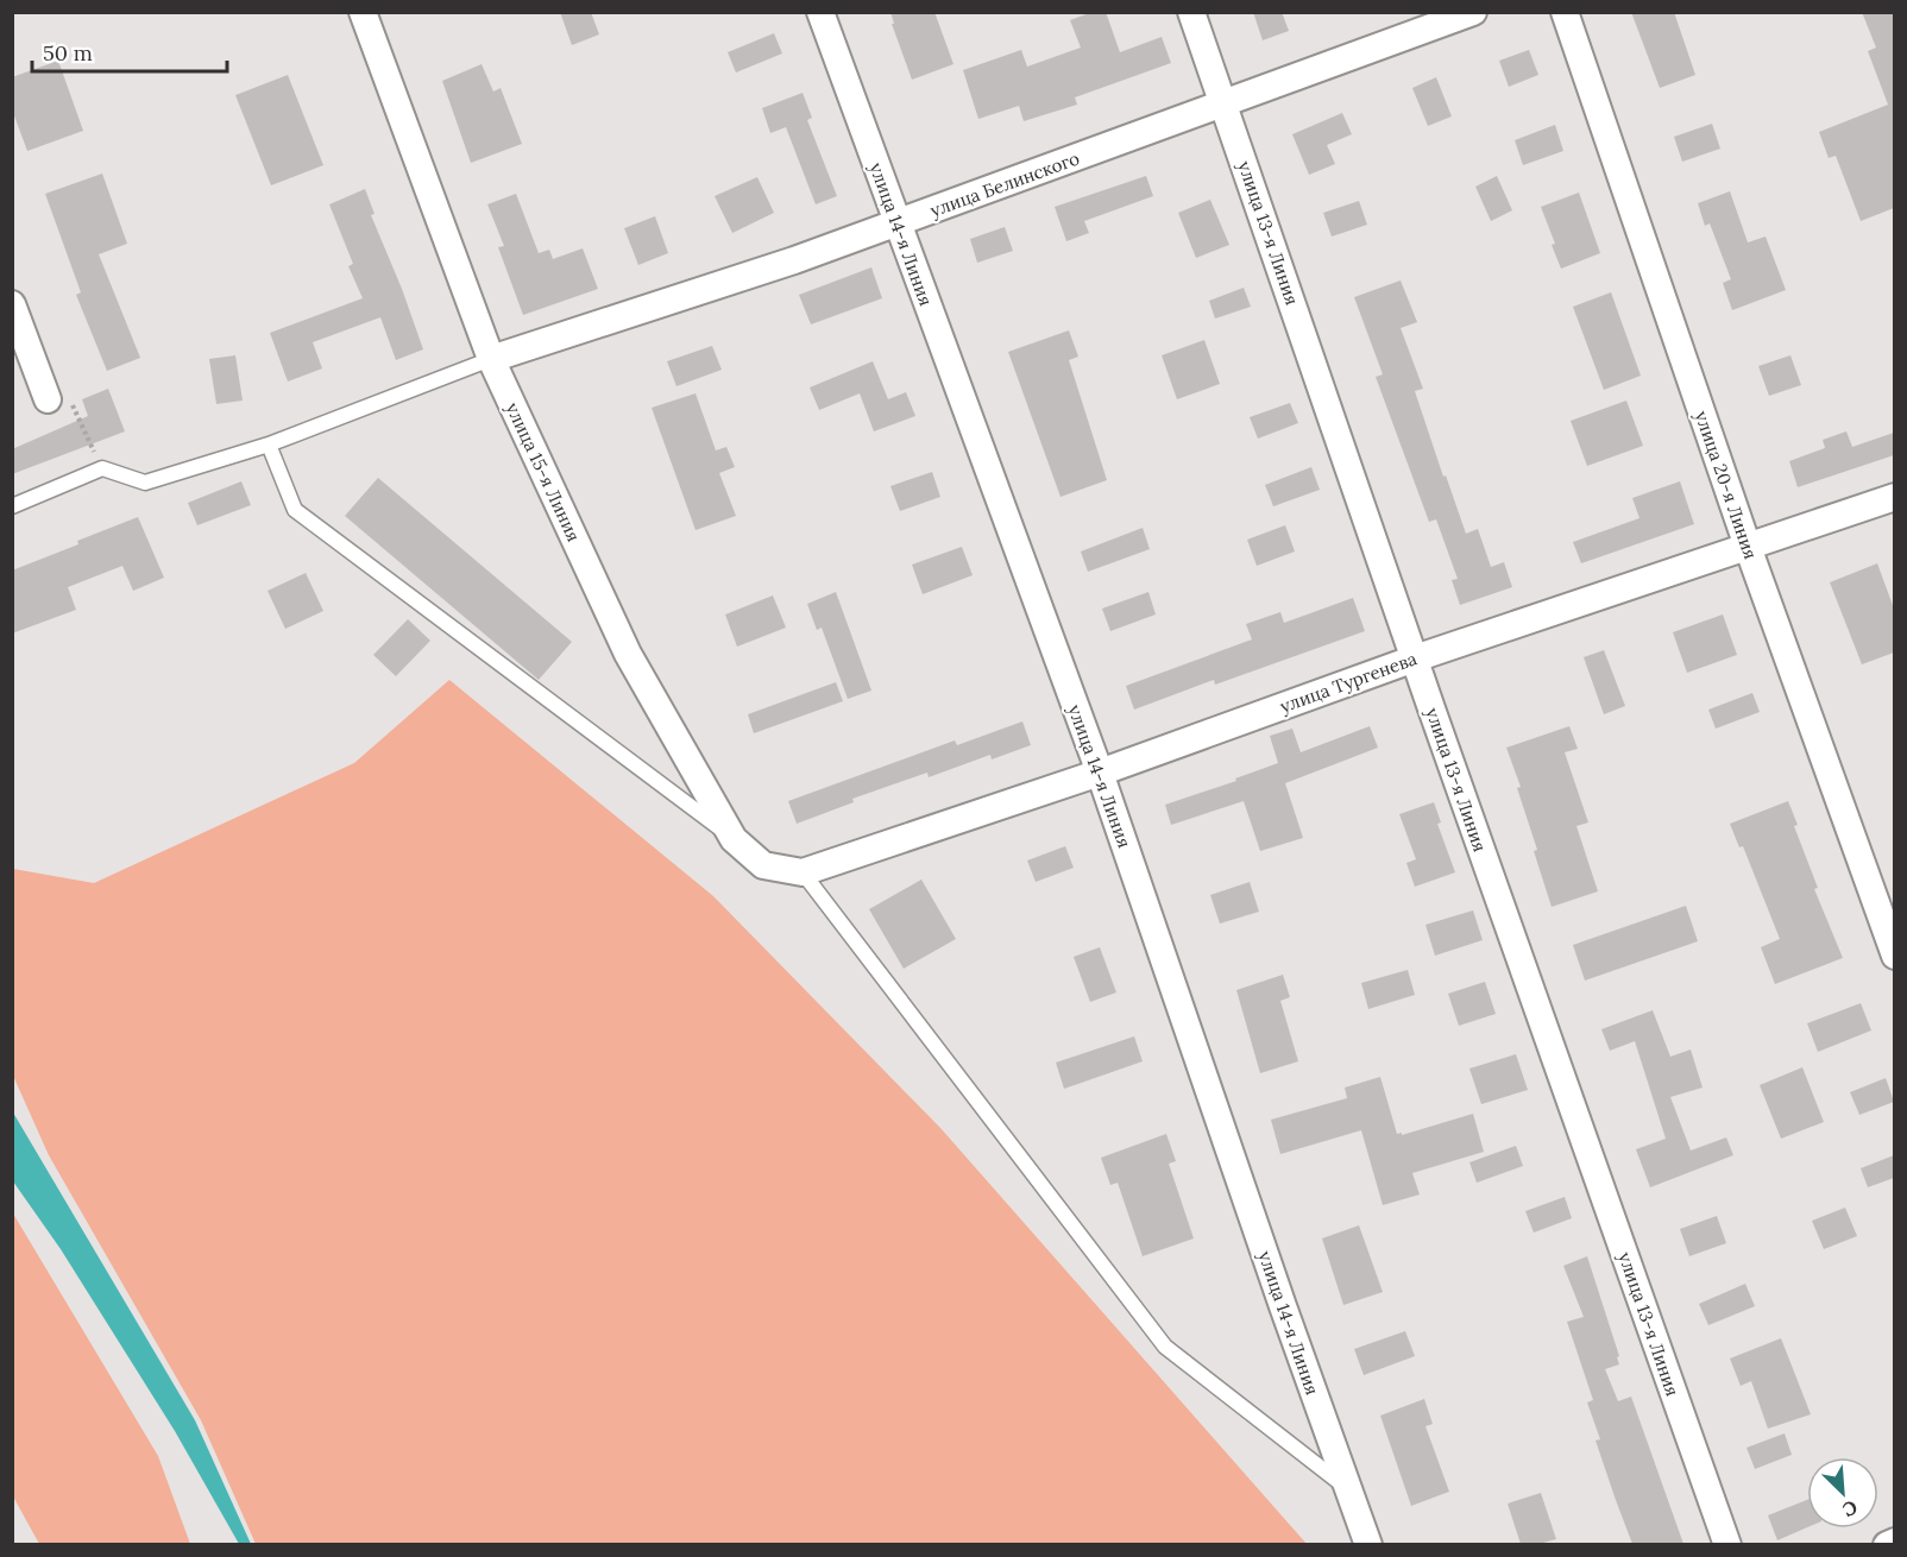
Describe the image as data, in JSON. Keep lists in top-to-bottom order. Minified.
{"streets":{"street":["улица Белинского","улица 13-я Линия","улица 14-я Линия","улица 15-я Линия","улица 20-я Линия","улица Тургенева"]},"crossings":[["улица Белинского","улица 13-я Линия"],["улица Белинского","улица 14-я Линия"],["улица Белинского","улица 15-я Линия"],["улица 13-я Линия","улица Тургенева"],["улица 14-я Линия","улица Тургенева"],["улица 15-я Линия","улица Тургенева"],["улица 20-я Линия","улица Тургенева"]],"scale_bar":"50 m","north":"bottom right"}
